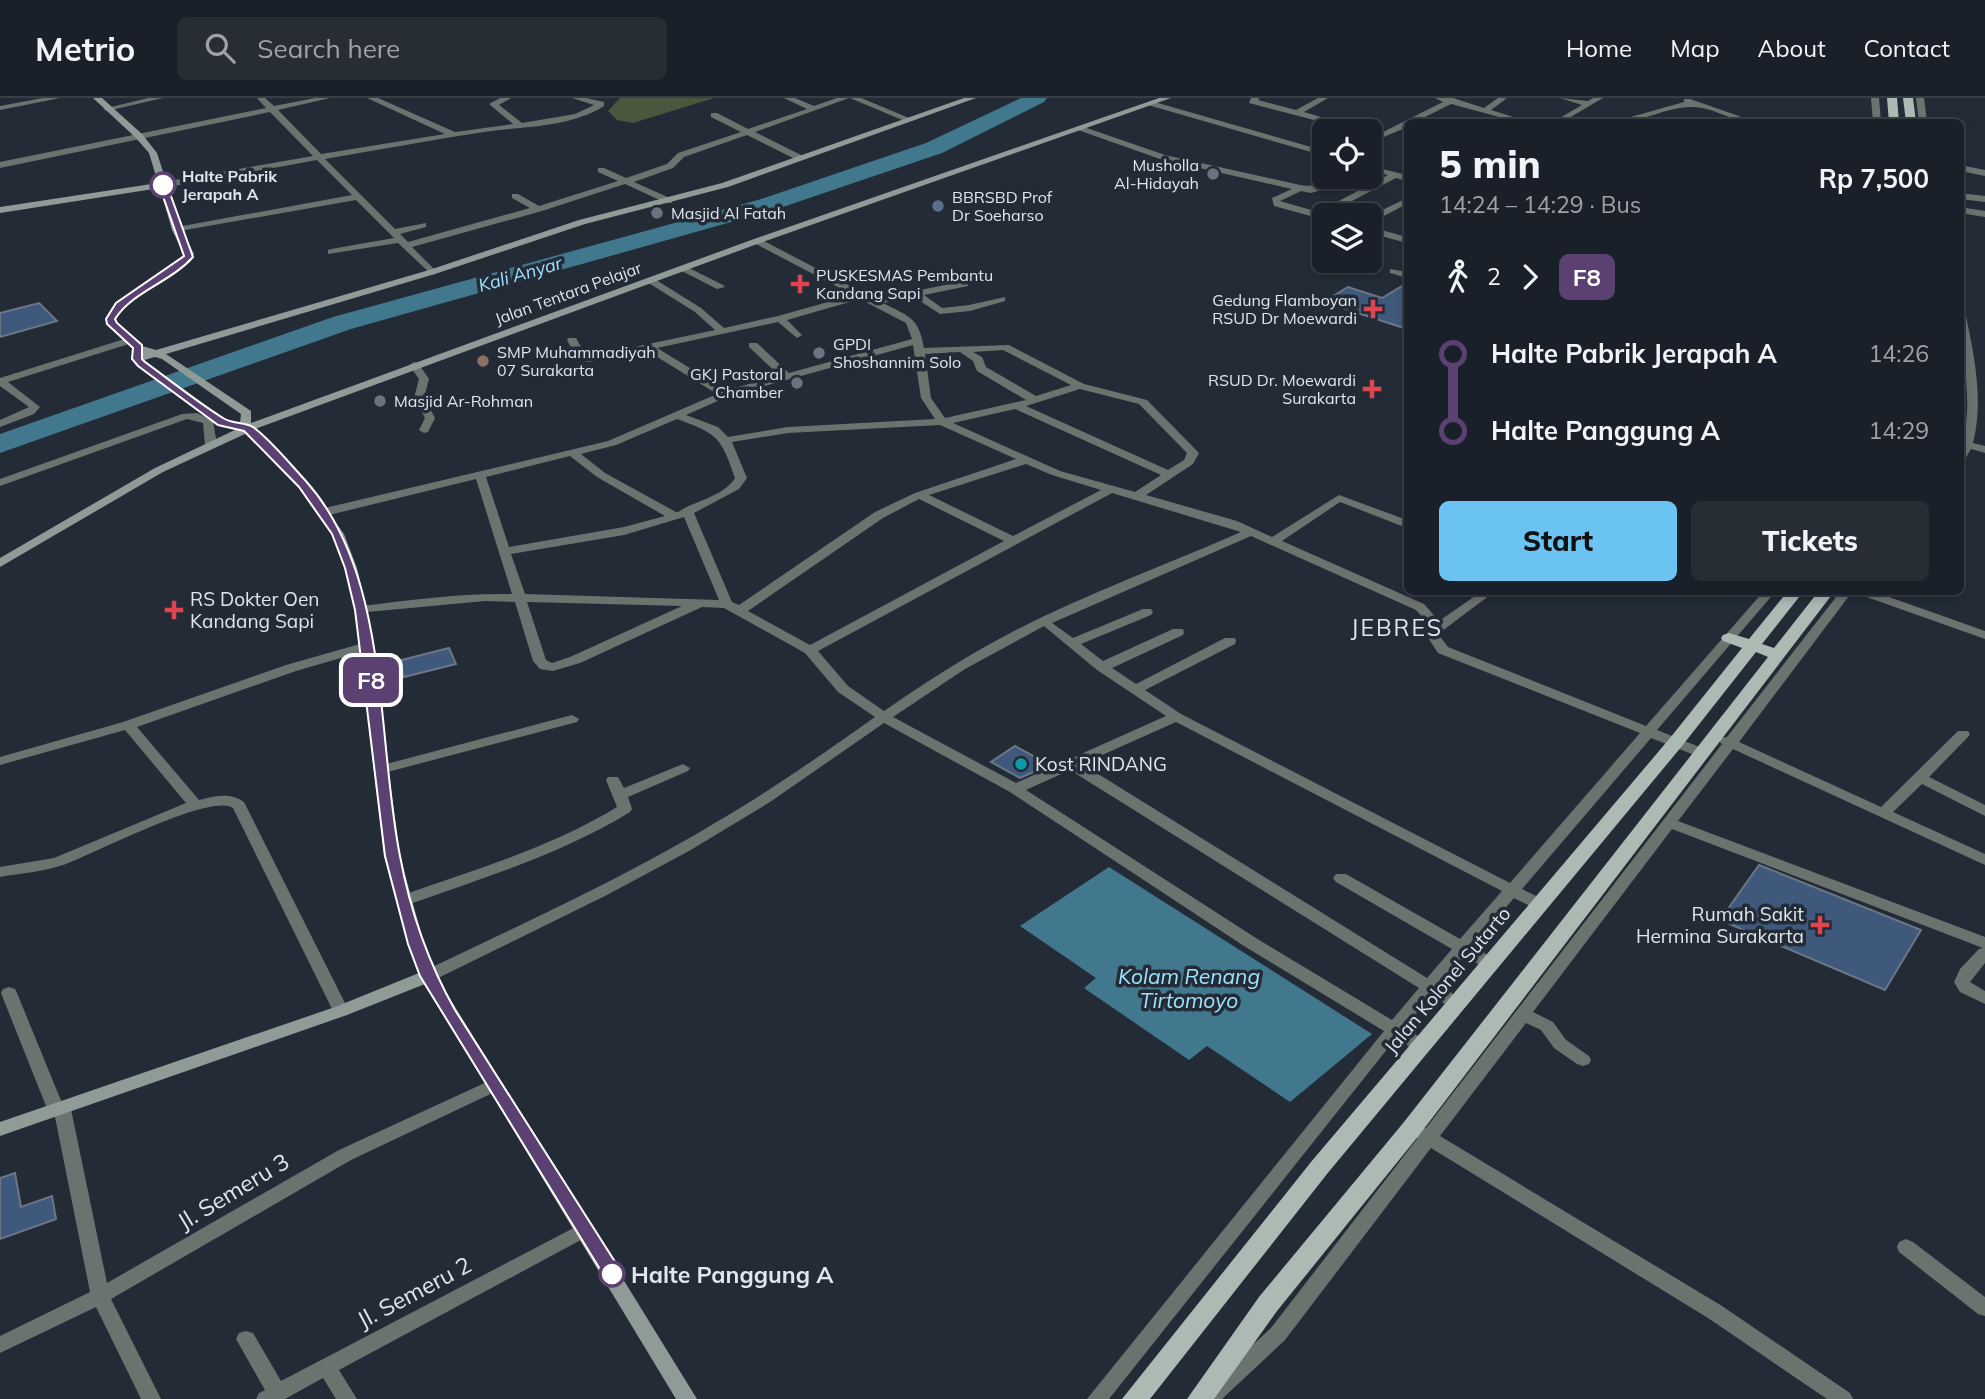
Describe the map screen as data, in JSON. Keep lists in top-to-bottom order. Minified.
{"streets":{"main road":["Jalan Tentara Pelajar","Jalan Kolonel Sutarto"],"street":["Jl. Semeru 3","Jl. Semeru 2"]},"districts":["JEBRES"],"water":["Kali Anyar","Kolam Renang Tirtomoyo"],"places":{"other":["Musholla Al-Hidayah","Halte Pabrik Jerapah A","BBRSBD Prof Dr Soeharso","Masjid Al Fatah","GPDI Shoshannim Solo","SMP Muhammadiyah 07 Surakarta","GKJ Pastoral Chamber","Masjid Ar-Rohman","Kost RINDANG","Halte Panggung A"],"health":["PUSKESMAS Pembantu Kandang Sapi","Gedung Flamboyan RSUD Dr Moewardi","RSUD Dr. Moewardi Surakarta","RS Dokter Oen Kandang Sapi","Rumah Sakit Hermina Surakarta"]},"lines":["bus line F8"],"page":{"header":"Metrio","search":"Search here","nav":["Home","Map","About","Contact"],"on_map":"F8","heading":["5 min","14:24 – 14:29 · Bus","Rp 7,500"],"legs":["2","F8"],"list":[{"name":"Halte Pabrik Jerapah A","value":"14:26"},{"name":"Halte Panggung A","value":"14:29"}],"buttons":["Start","Tickets"]}}
